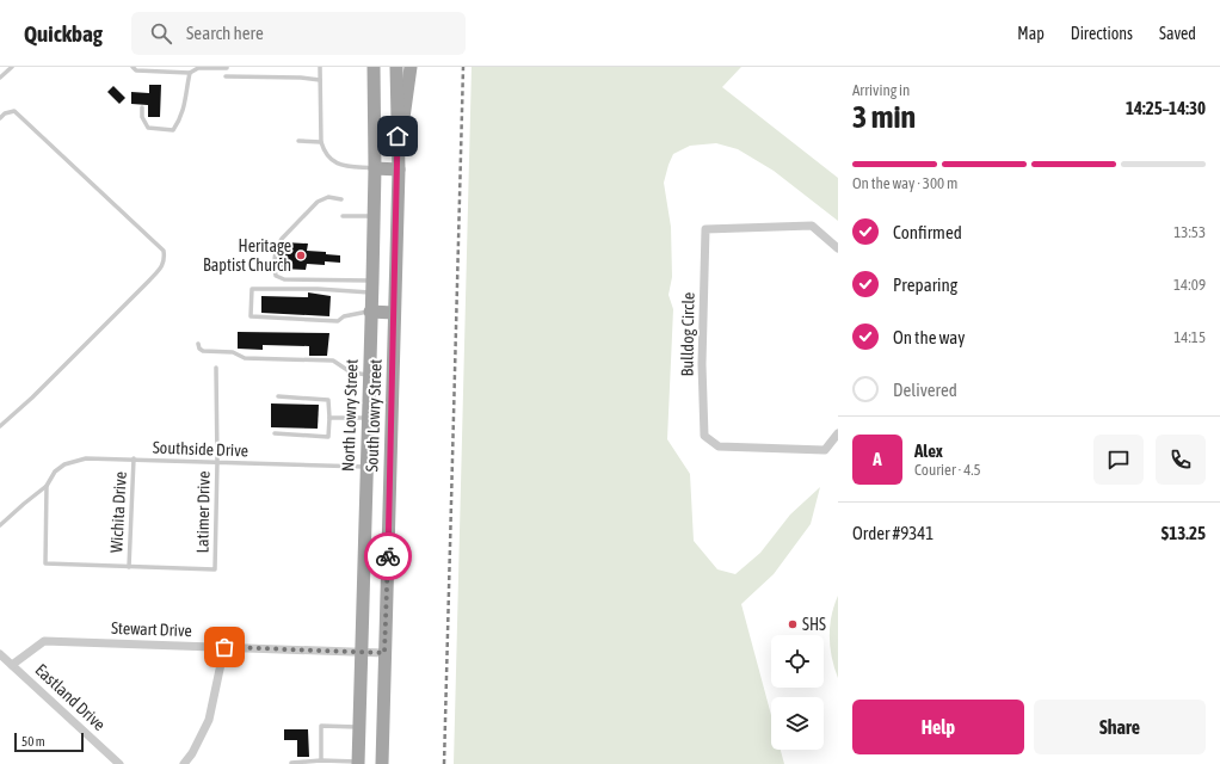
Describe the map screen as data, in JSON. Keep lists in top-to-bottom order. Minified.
{"streets":{"main road":["North Lowry Street","South Lowry Street"],"street":["Bulldog Circle","Stewart Drive","Eastland Drive"],"lane":["Southside Drive","Wichita Drive","Latimer Drive"]},"crossings":[["North Lowry Street","Southside Drive"],["North Lowry Street","Stewart Drive"],["South Lowry Street","Stewart Drive"],["Southside Drive","Wichita Drive"],["Southside Drive","Latimer Drive"],["Wichita Drive","Latimer Drive"],["Stewart Drive","Eastland Drive"]],"places":["Heritage Baptist Church","SHS"],"scale_bar":"50 m","page":{"header":"Quickbag","search":"Search here","nav":["Map","Directions","Saved"],"heading":["3 min","Arriving in","14:25–14:30"],"panel":["Alex","Courier · 4.5","Order #9341","$13.25"],"bar":"On the way · 300 m","list":[["Confirmed","13:53"],["Preparing","14:09"],["On the way","14:15"],"Delivered"],"round":"A","buttons":["Help","Share"],"scale":"50 m"}}
